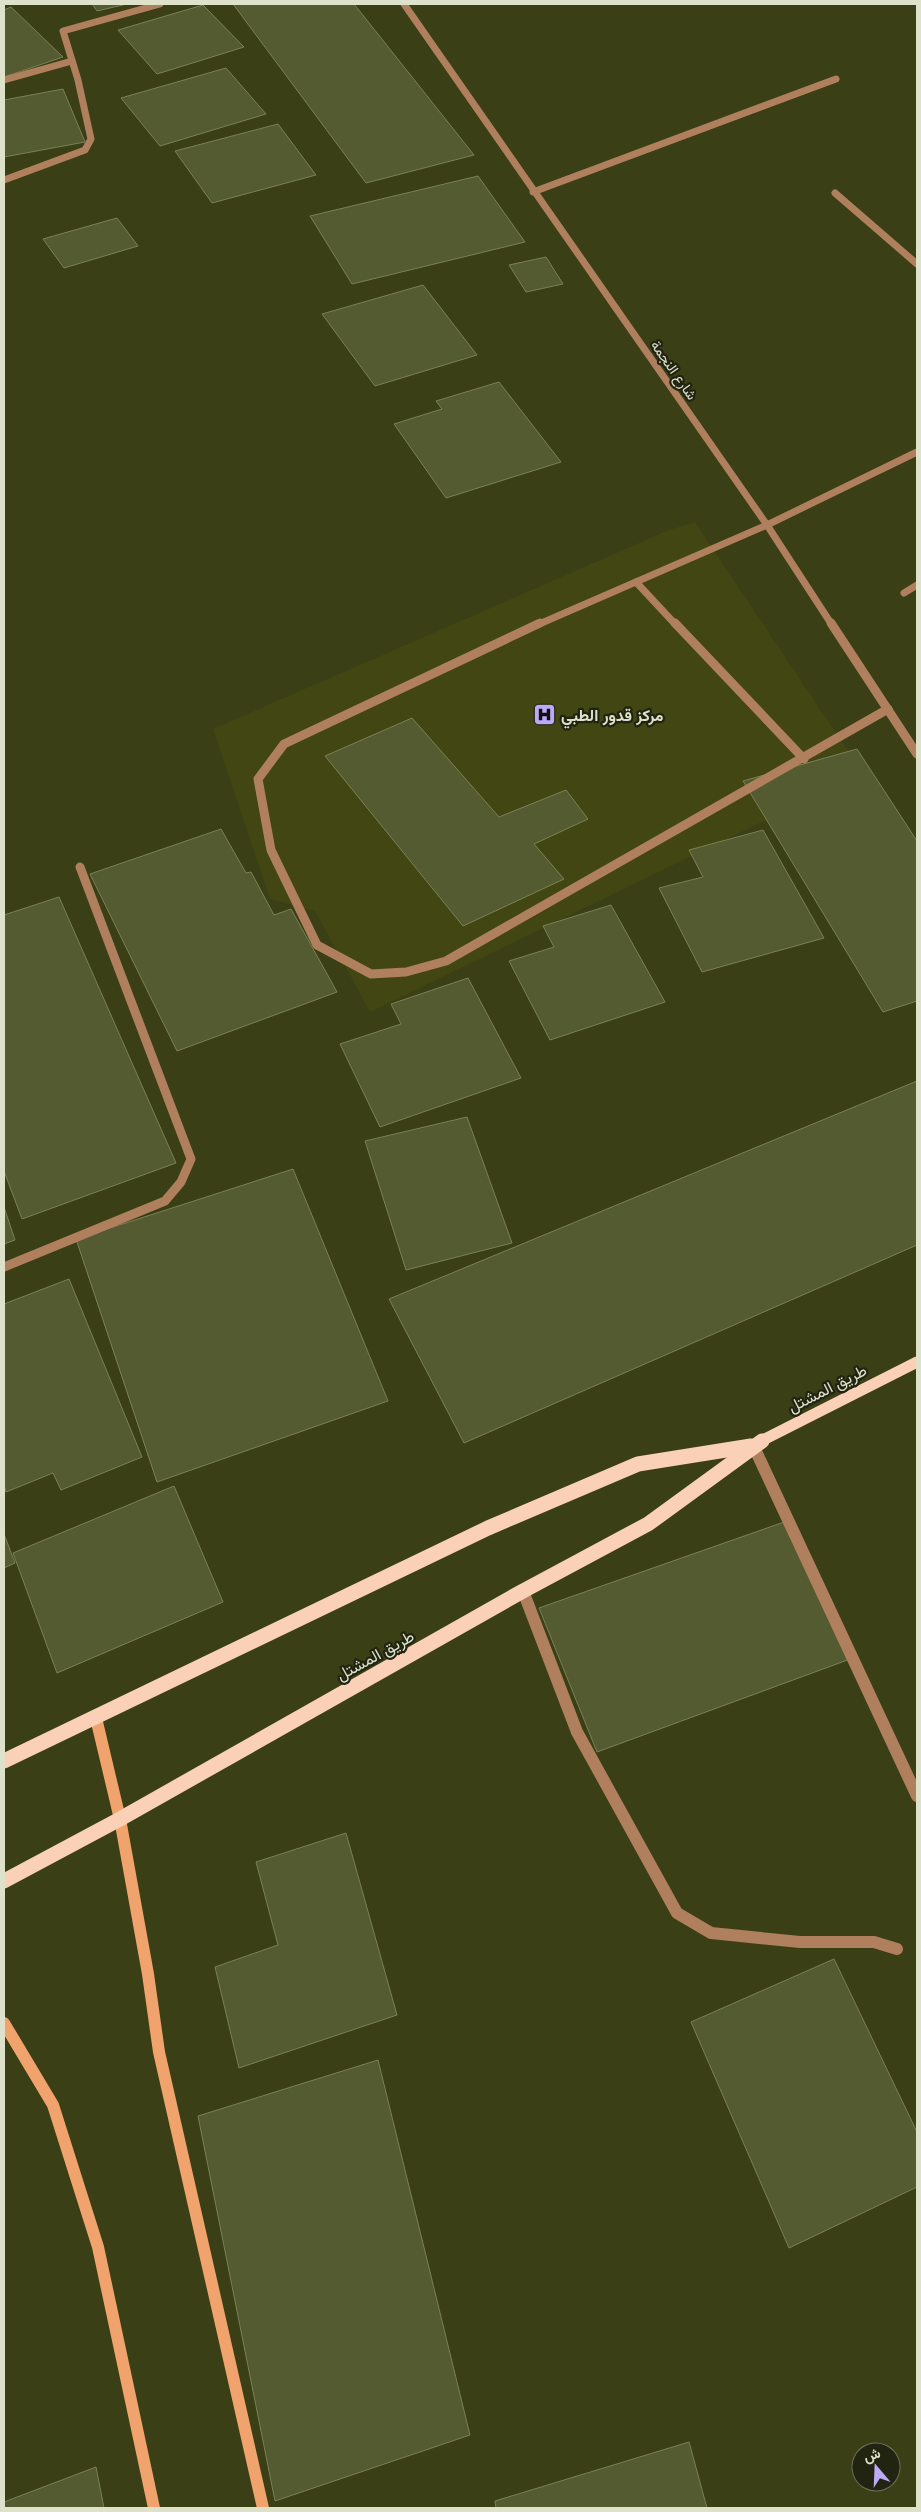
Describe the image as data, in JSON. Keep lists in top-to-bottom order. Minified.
{"streets":{"main road":["طريق المشتل"],"street":["شارع النجمة"]},"places":{"hospital":["مركز قدور الطبي"]},"north":"top"}
